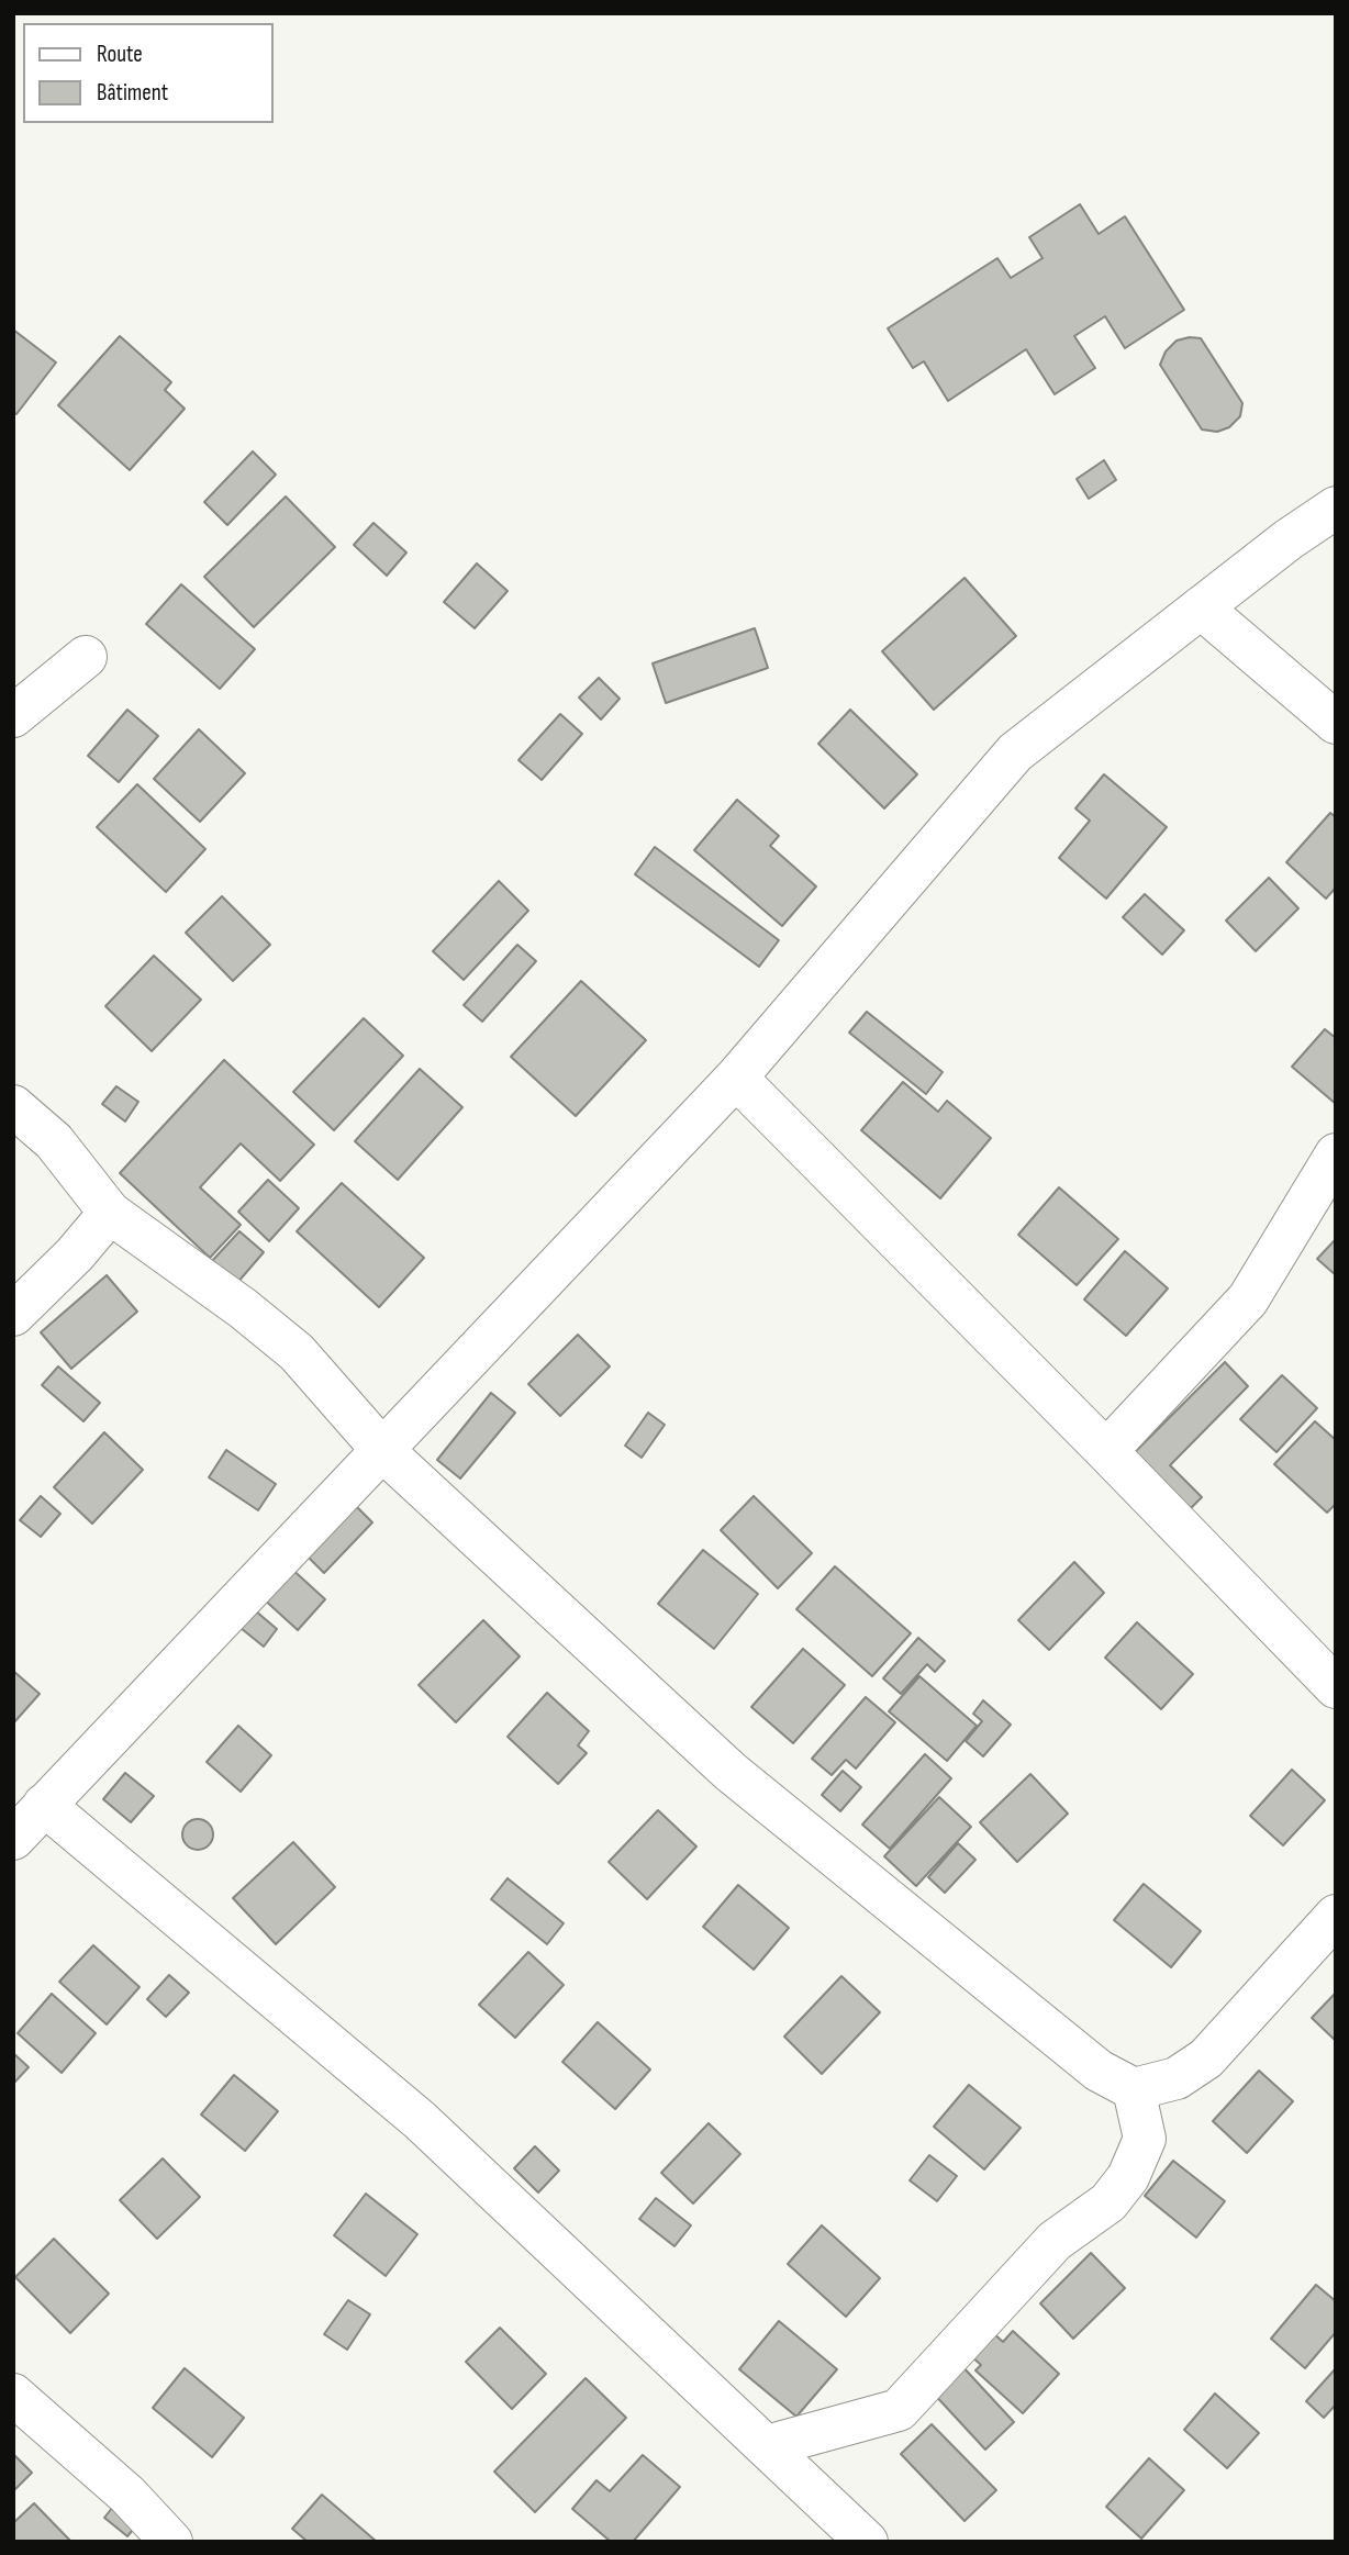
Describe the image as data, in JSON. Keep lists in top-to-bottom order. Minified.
{"legend":["Route","Bâtiment"]}
